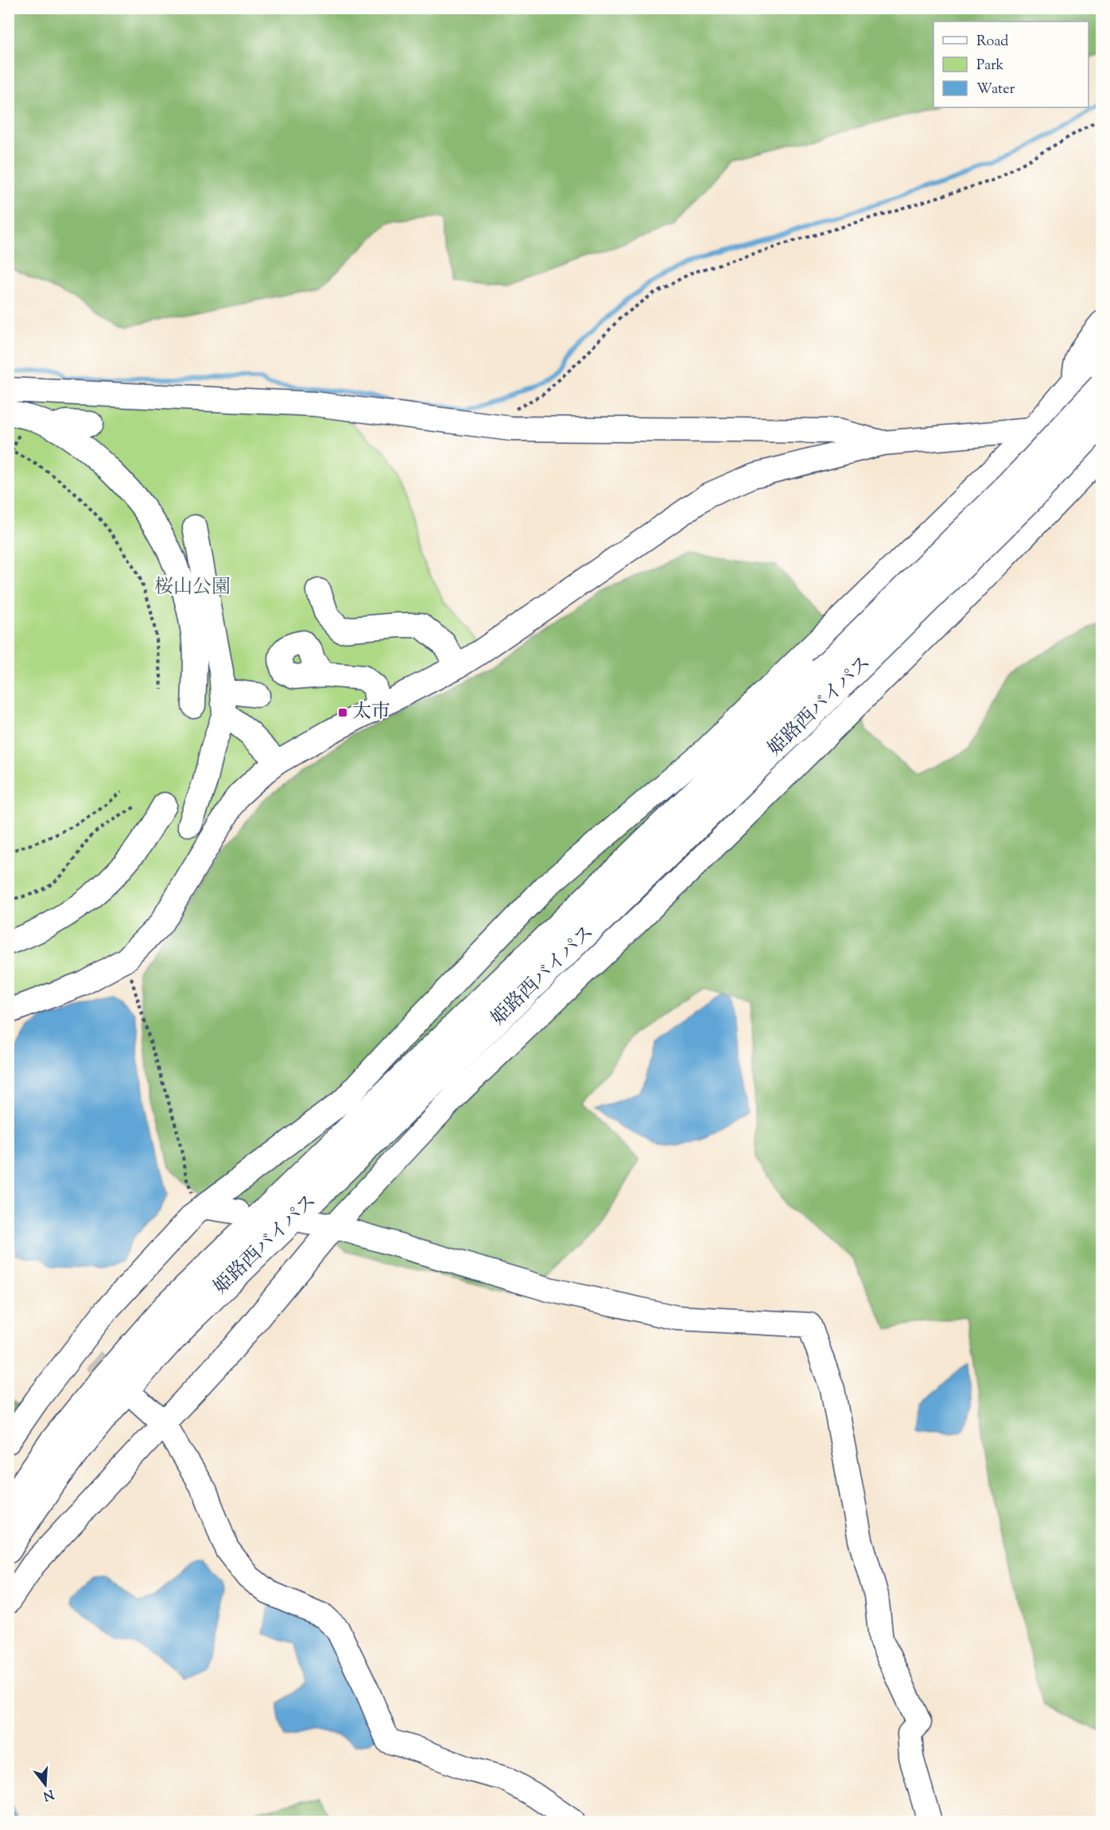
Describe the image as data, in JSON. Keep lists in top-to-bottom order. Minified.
{"streets":{"highway":["姫路西バイパス"]},"parks":["桜山公園"],"places":{"transit":["太市"]},"legend":["Road","Park","Water"],"north":"bottom"}
